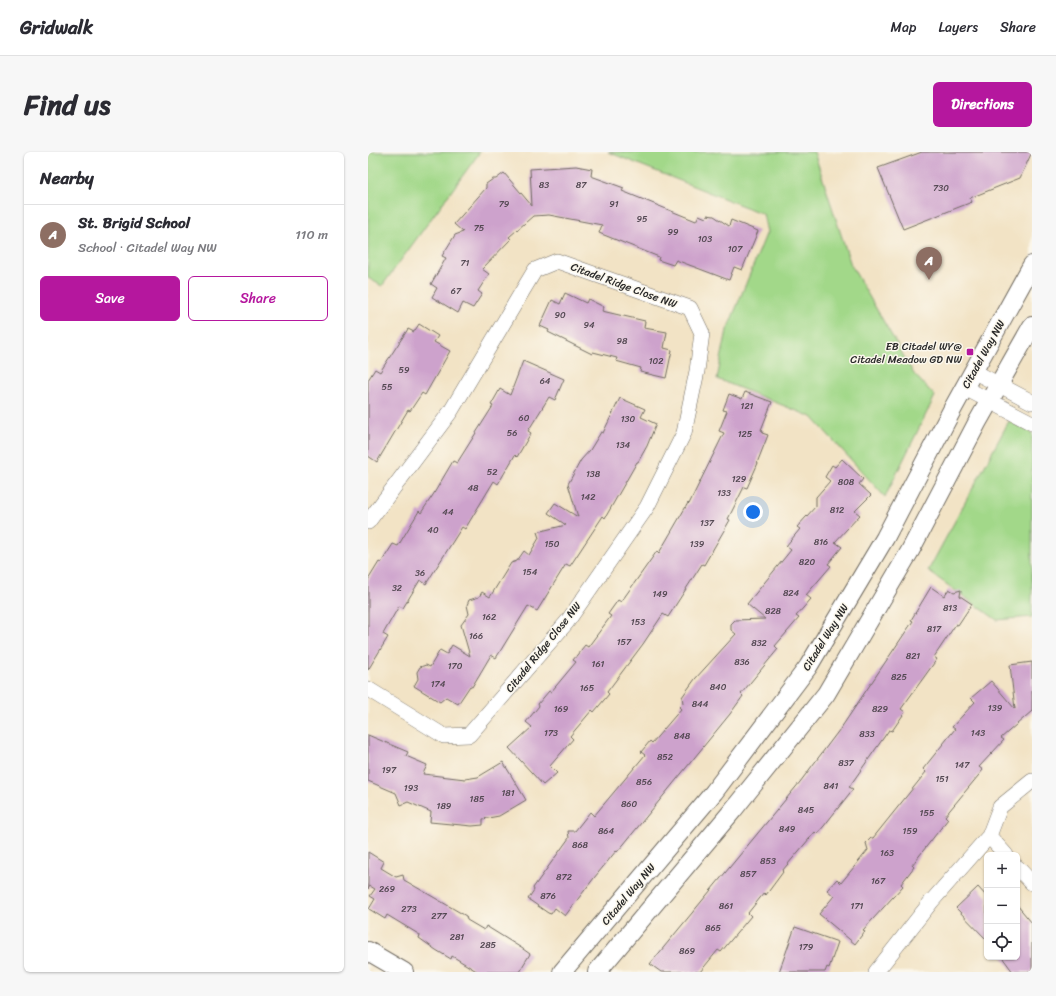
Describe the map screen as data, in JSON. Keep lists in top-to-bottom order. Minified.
{"streets":{"street":["Citadel Ridge Close NW","Citadel Way NW"]},"places":{"transit":["EB Citadel WY@ Citadel Meadow GD NW"]},"house_numbers":["83","87","730","79","91","95","75","99","103","107","71","67","90","94","98","102","59","64","55","121","60","130","56","125","134","52","138","129","808","48","133","142","812","44","137","40","816","150","139","820","154","36","32","824","149","813","828","162","153","817","166","157","832","821","836","161","170","825","174","840","165","844","139","169","829","173","143","833","848","852","837","147","197","151","856","841","193","181","185","860","189","845","155","849","864","159","868","163","853","857","872","167","269","876","861","171","273","277","865","281","285","179","869"],"page":{"header":"Gridwalk","nav":["Map","Layers","Share"],"title":"Find us","buttons":["Directions",["Save","Share"]],"heading":"Nearby","list":[{"mark":"A","name":"St. Brigid School","note":"School · Citadel Way NW","value":"110 m"}],"pins":"A","map_buttons":["+","−"]}}
